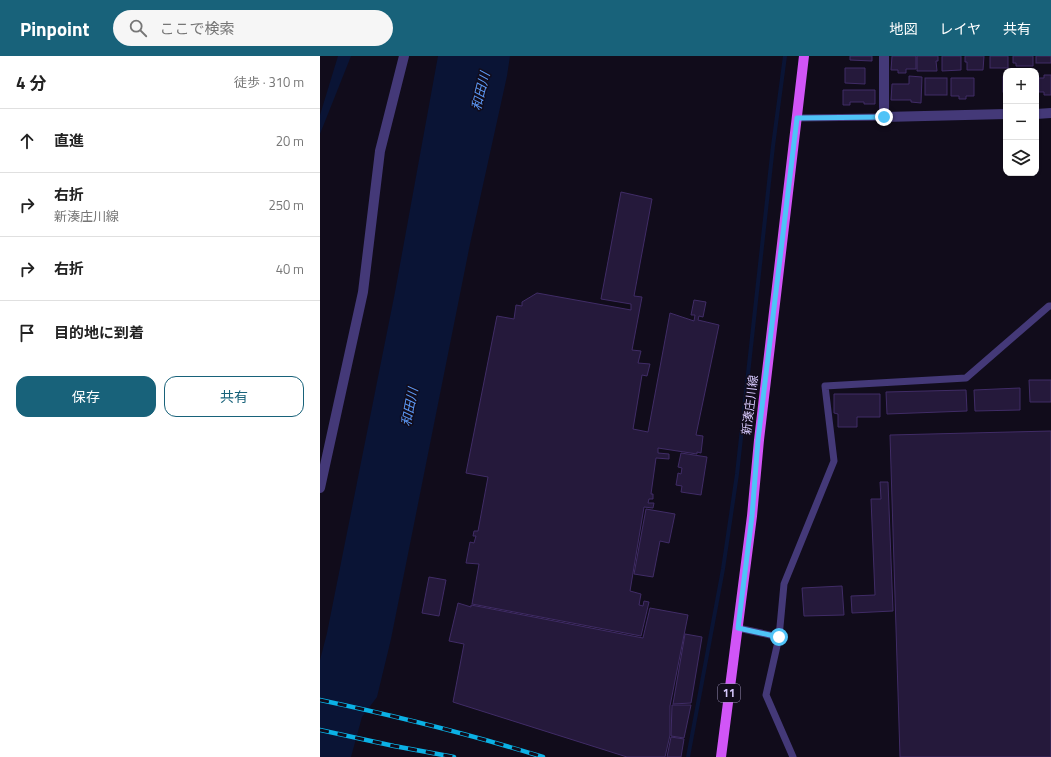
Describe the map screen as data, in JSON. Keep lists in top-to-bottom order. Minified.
{"streets":{"main road":["新湊庄川線","11"]},"water":["和田川"],"page":{"header":"Pinpoint","search":"ここで検索","nav":["地図","レイヤ","共有"],"heading":["4 分","徒歩 · 310 m"],"map_buttons":["+","−"],"list":[["直進","20 m"],["右折","新湊庄川線","250 m"],["右折","40 m"],"目的地に到着"],"buttons":["保存","共有"]}}
